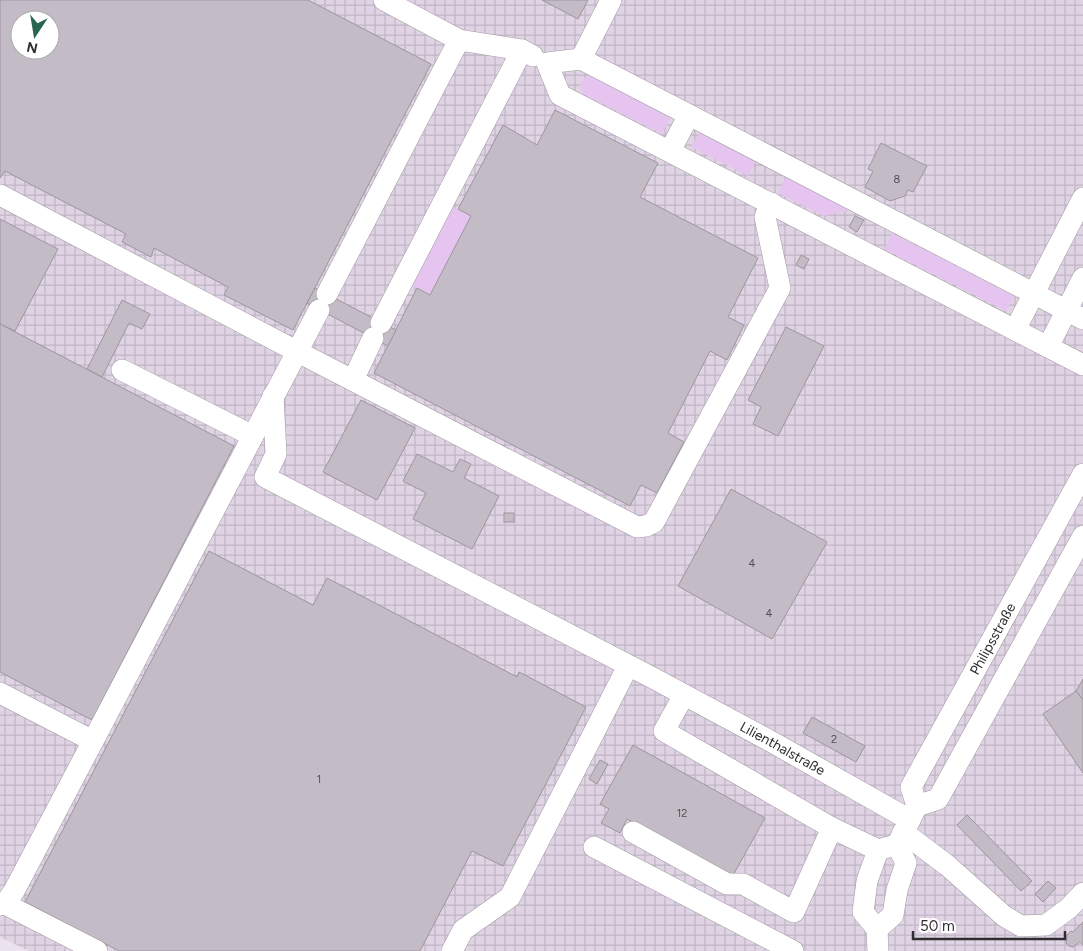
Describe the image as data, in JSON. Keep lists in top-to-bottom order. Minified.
{"streets":{"street":["Philipsstraße","Lilienthalstraße"]},"crossings":[["Philipsstraße","Lilienthalstraße"]],"house_numbers":["8","4","4","2","1","12"],"scale_bar":"50 m","north":"bottom"}
